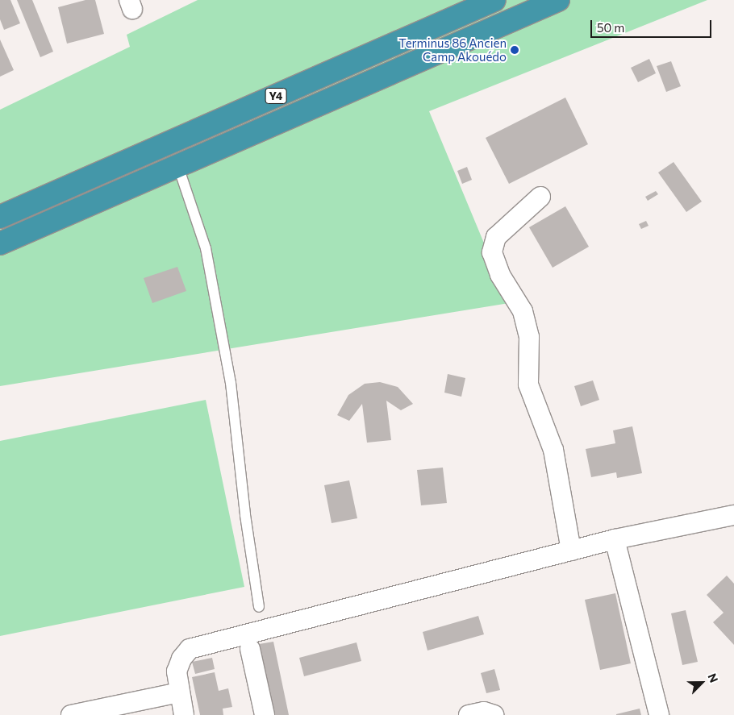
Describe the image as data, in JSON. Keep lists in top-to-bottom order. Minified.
{"streets":{"highway":["Y4"]},"places":["Terminus 86 Ancien Camp Akouédo"],"scale_bar":"50 m","north":"top right"}
